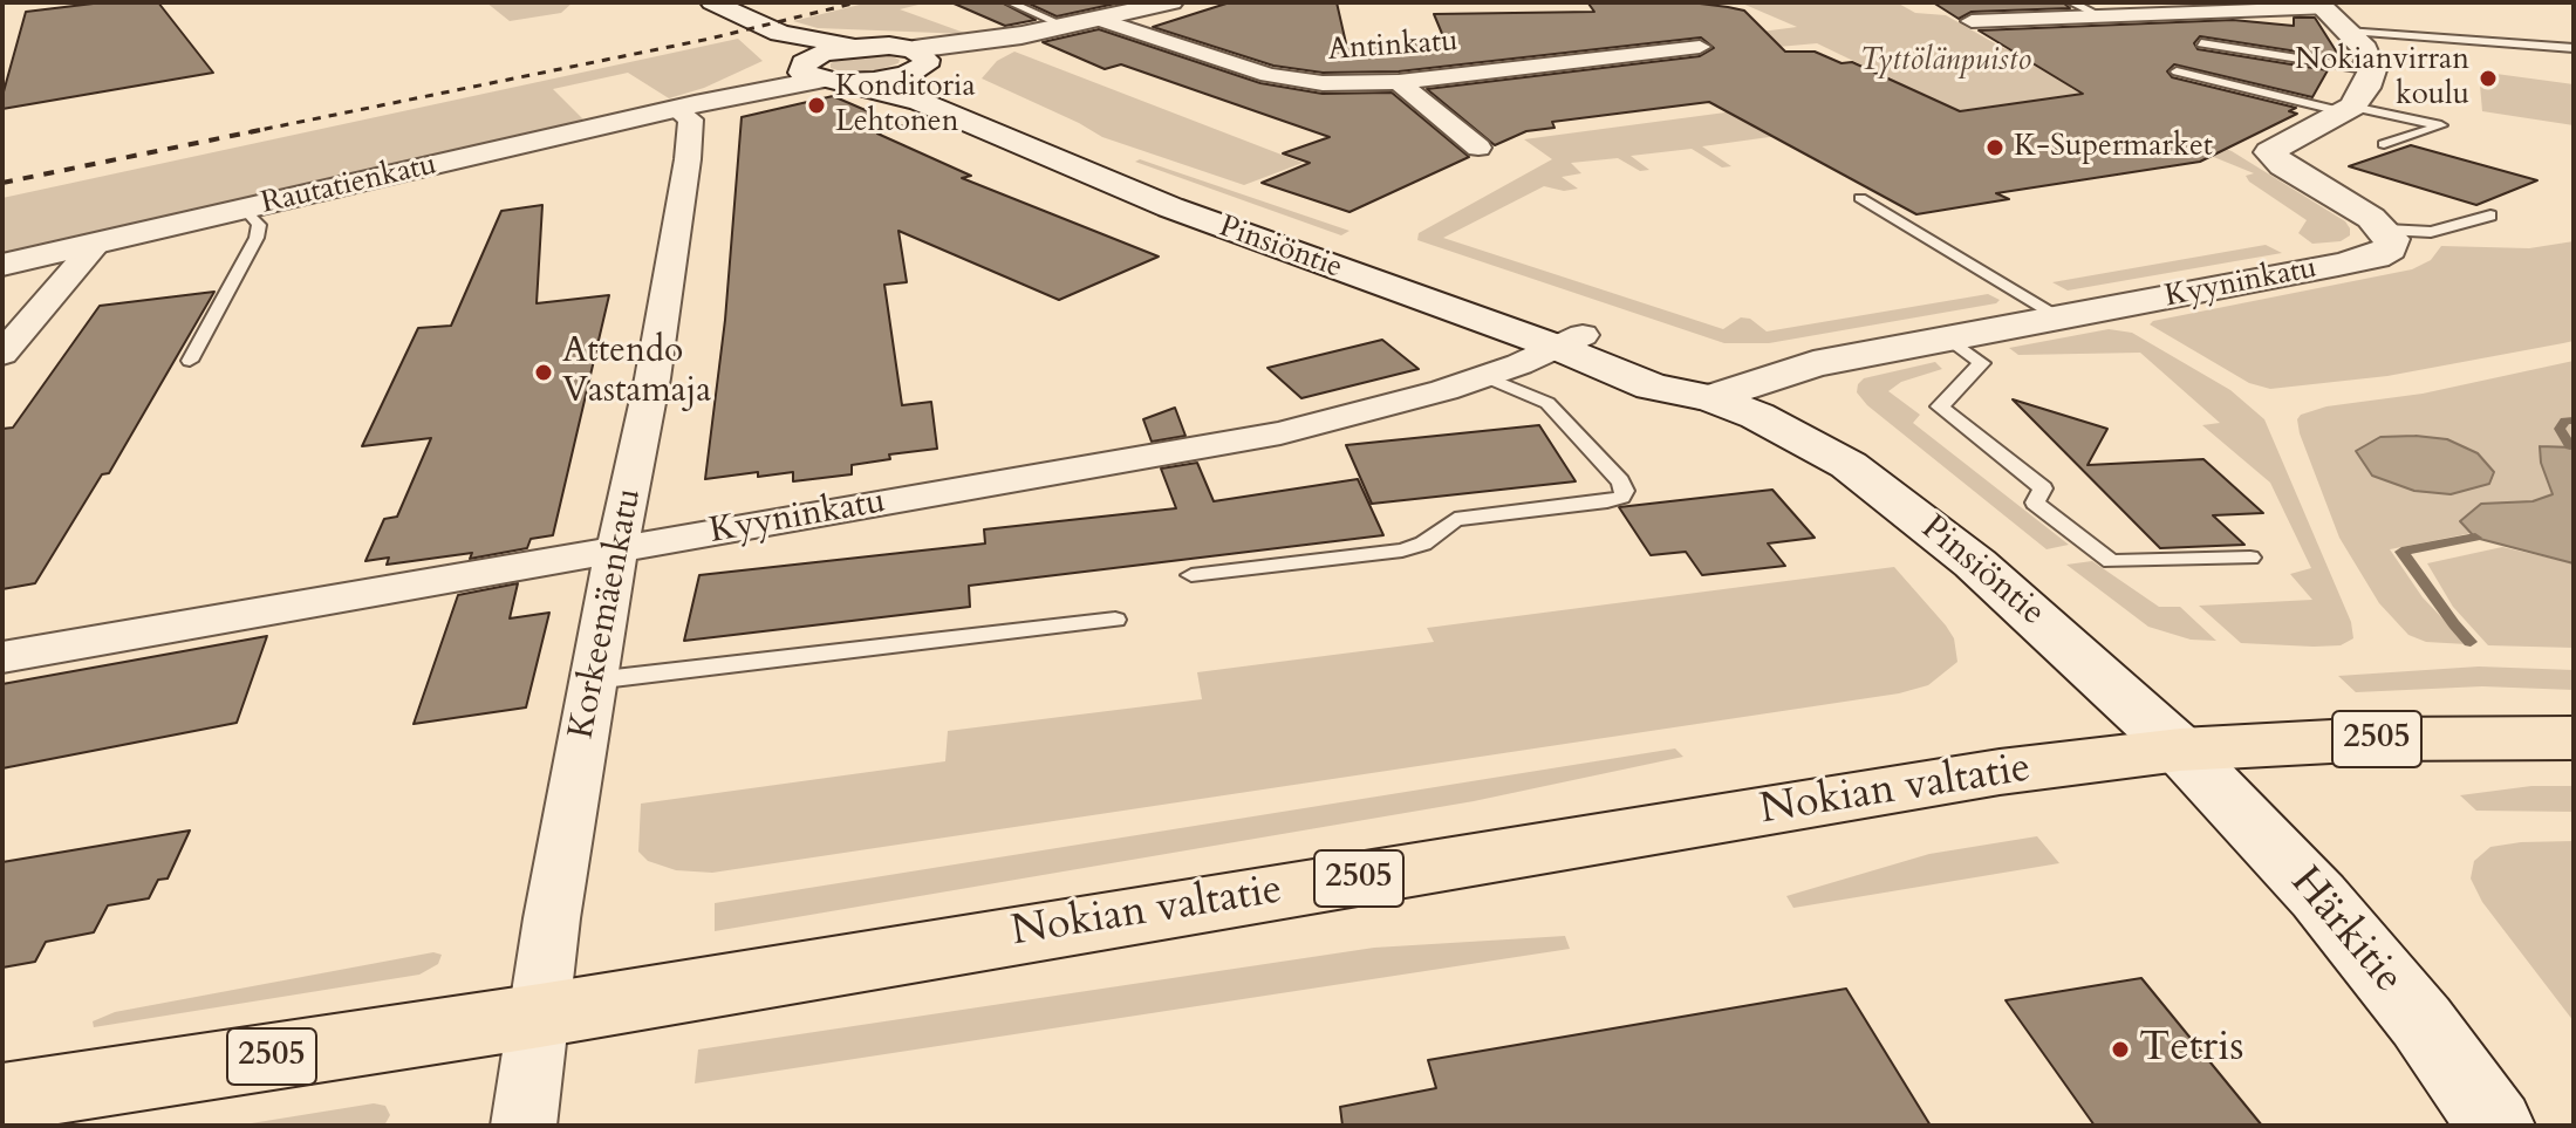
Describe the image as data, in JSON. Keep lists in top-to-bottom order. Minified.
{"streets":{"main road":["Rautatienkatu","Pinsiöntie","Kyyninkatu","2505","Nokian valtatie","Härkitie"],"street":["Antinkatu","Korkeemäenkatu"]},"crossings":[["Rautatienkatu","Korkeemäenkatu"],["Pinsiöntie","Kyyninkatu"],["Pinsiöntie","Nokian valtatie"],["Pinsiöntie","Härkitie"],["Kyyninkatu","Korkeemäenkatu"],["Korkeemäenkatu","Nokian valtatie"],["Nokian valtatie","Härkitie"]],"parks":["Tyttölänpuisto"],"places":["Nokianvirran koulu","Konditoria Lehtonen","K-Supermarket","Attendo Vastamaja","Tetris"]}
